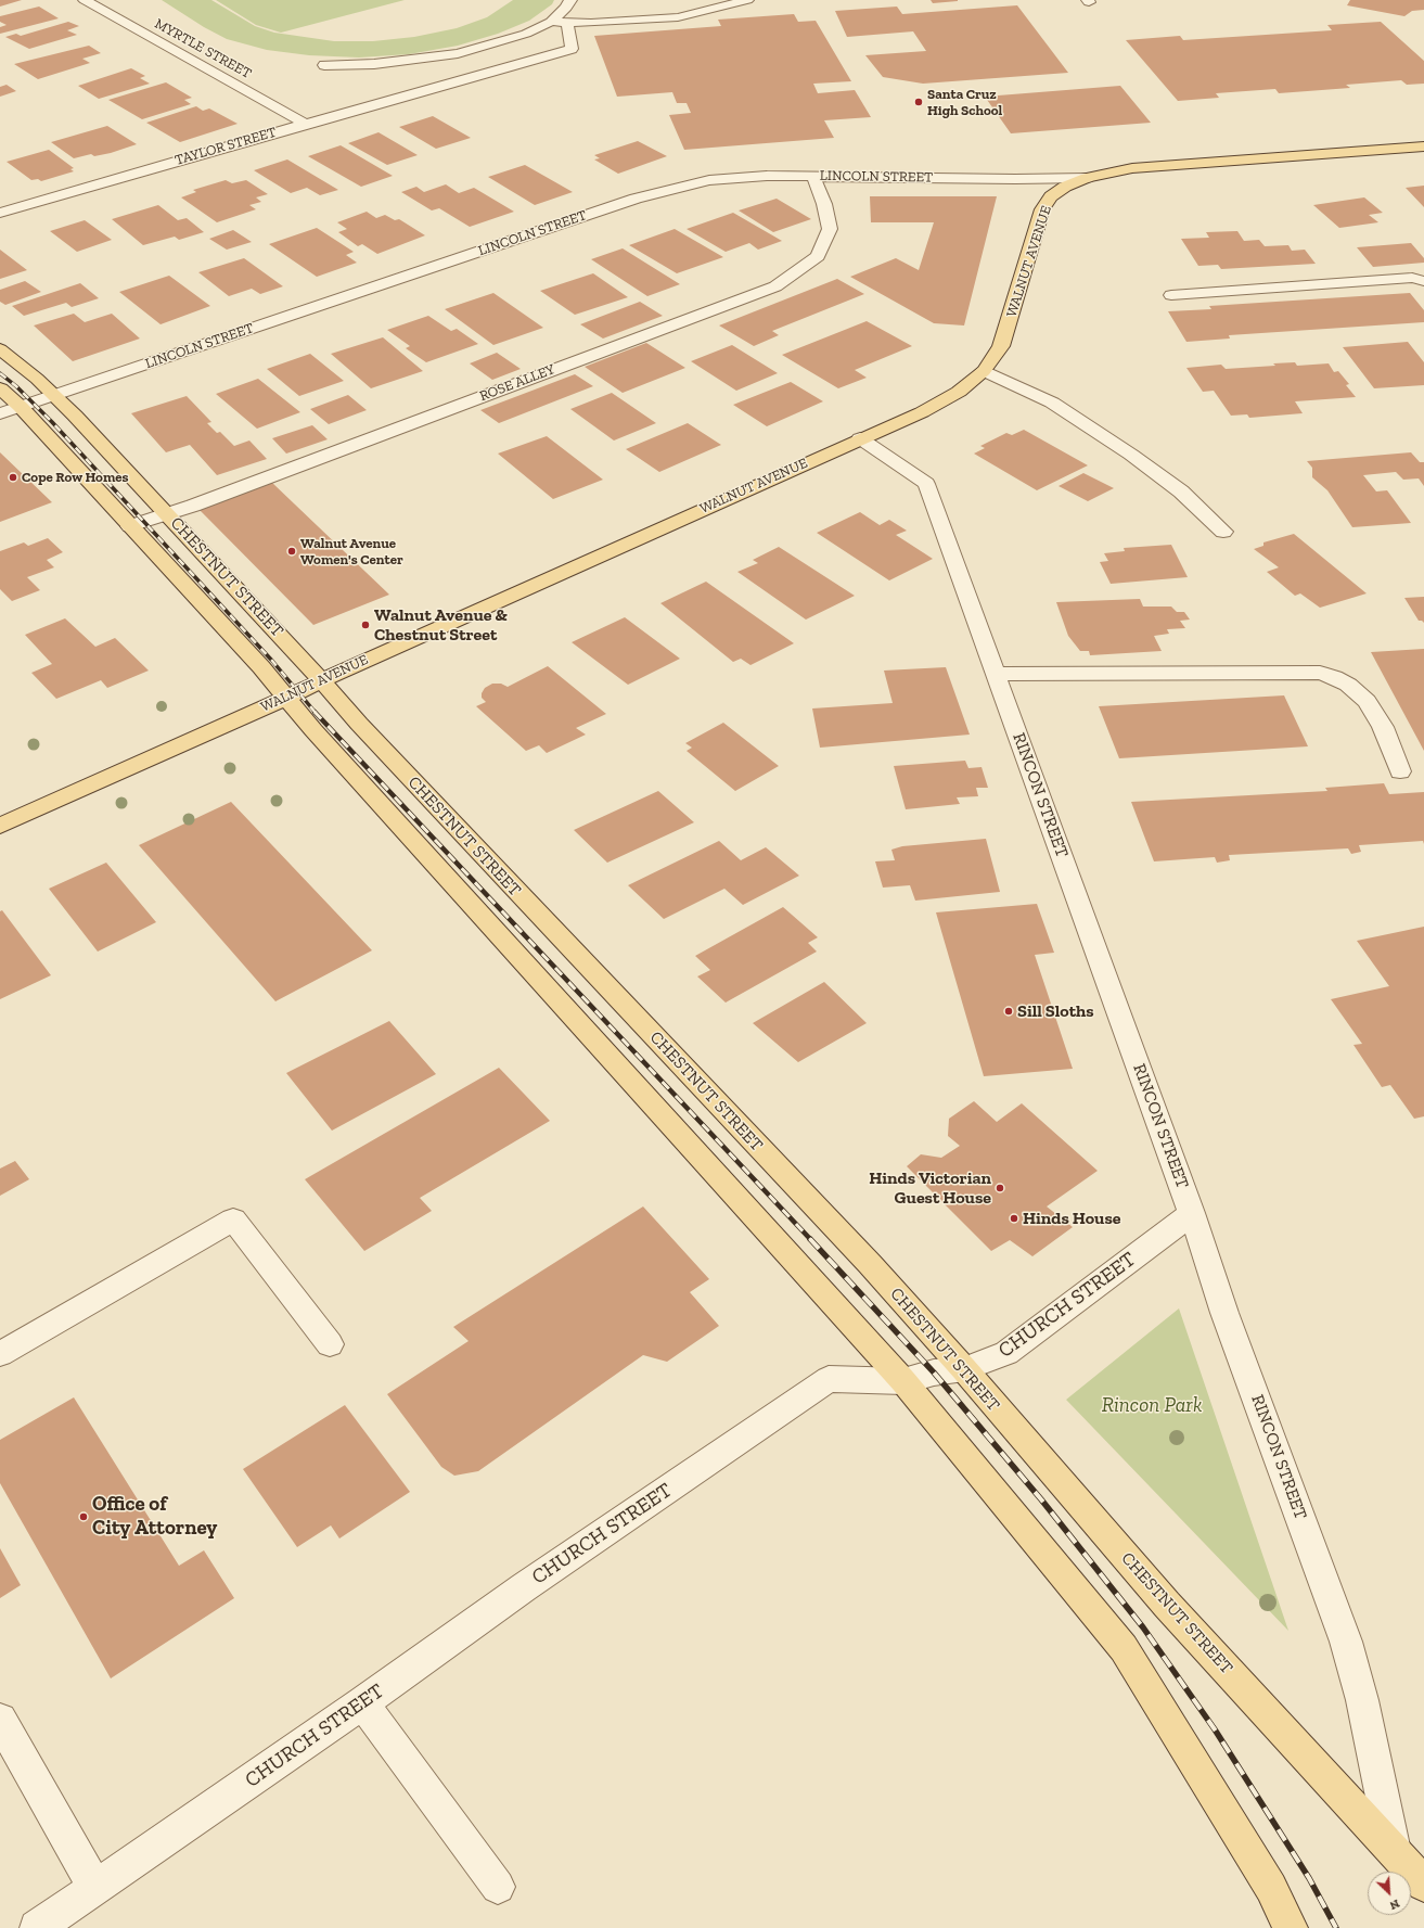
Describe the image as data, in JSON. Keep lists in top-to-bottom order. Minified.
{"streets":{"main road":["WALNUT AVENUE","CHESTNUT STREET"],"street":["MYRTLE STREET","TAYLOR STREET","LINCOLN STREET","ROSE ALLEY","RINCON STREET","CHURCH STREET"]},"crossings":[["MYRTLE STREET","TAYLOR STREET"],["LINCOLN STREET","WALNUT AVENUE"],["LINCOLN STREET","ROSE ALLEY"],["LINCOLN STREET","CHESTNUT STREET"],["WALNUT AVENUE","CHESTNUT STREET"],["WALNUT AVENUE","RINCON STREET"],["ROSE ALLEY","CHESTNUT STREET"],["CHESTNUT STREET","RINCON STREET"],["CHESTNUT STREET","CHURCH STREET"],["RINCON STREET","CHURCH STREET"]],"parks":["Rincon Park"],"places":["Santa Cruz High School","Cope Row Homes","Walnut Avenue Women's Center","Walnut Avenue & Chestnut Street","Sill Sloths","Hinds Victorian Guest House","Hinds House","Office of City Attorney"],"north":"bottom right"}
